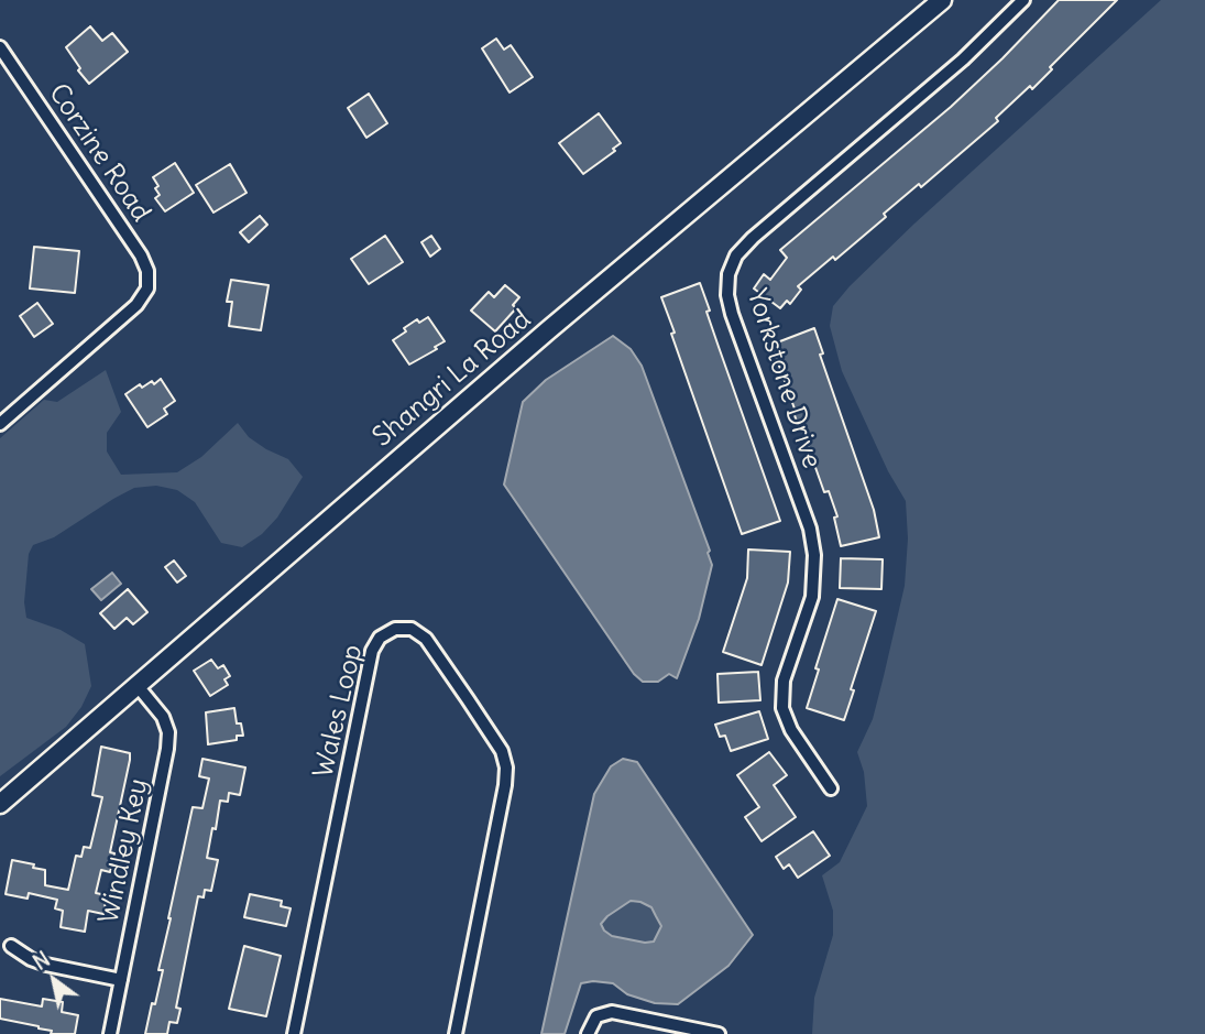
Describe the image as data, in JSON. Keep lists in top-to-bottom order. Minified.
{"streets":{"street":["Corzine Road","Shangri La Road","Yorkstone Drive","Wales Loop","Windley Key"]},"crossings":[["Shangri La Road","Windley Key"]],"north":"top left"}
